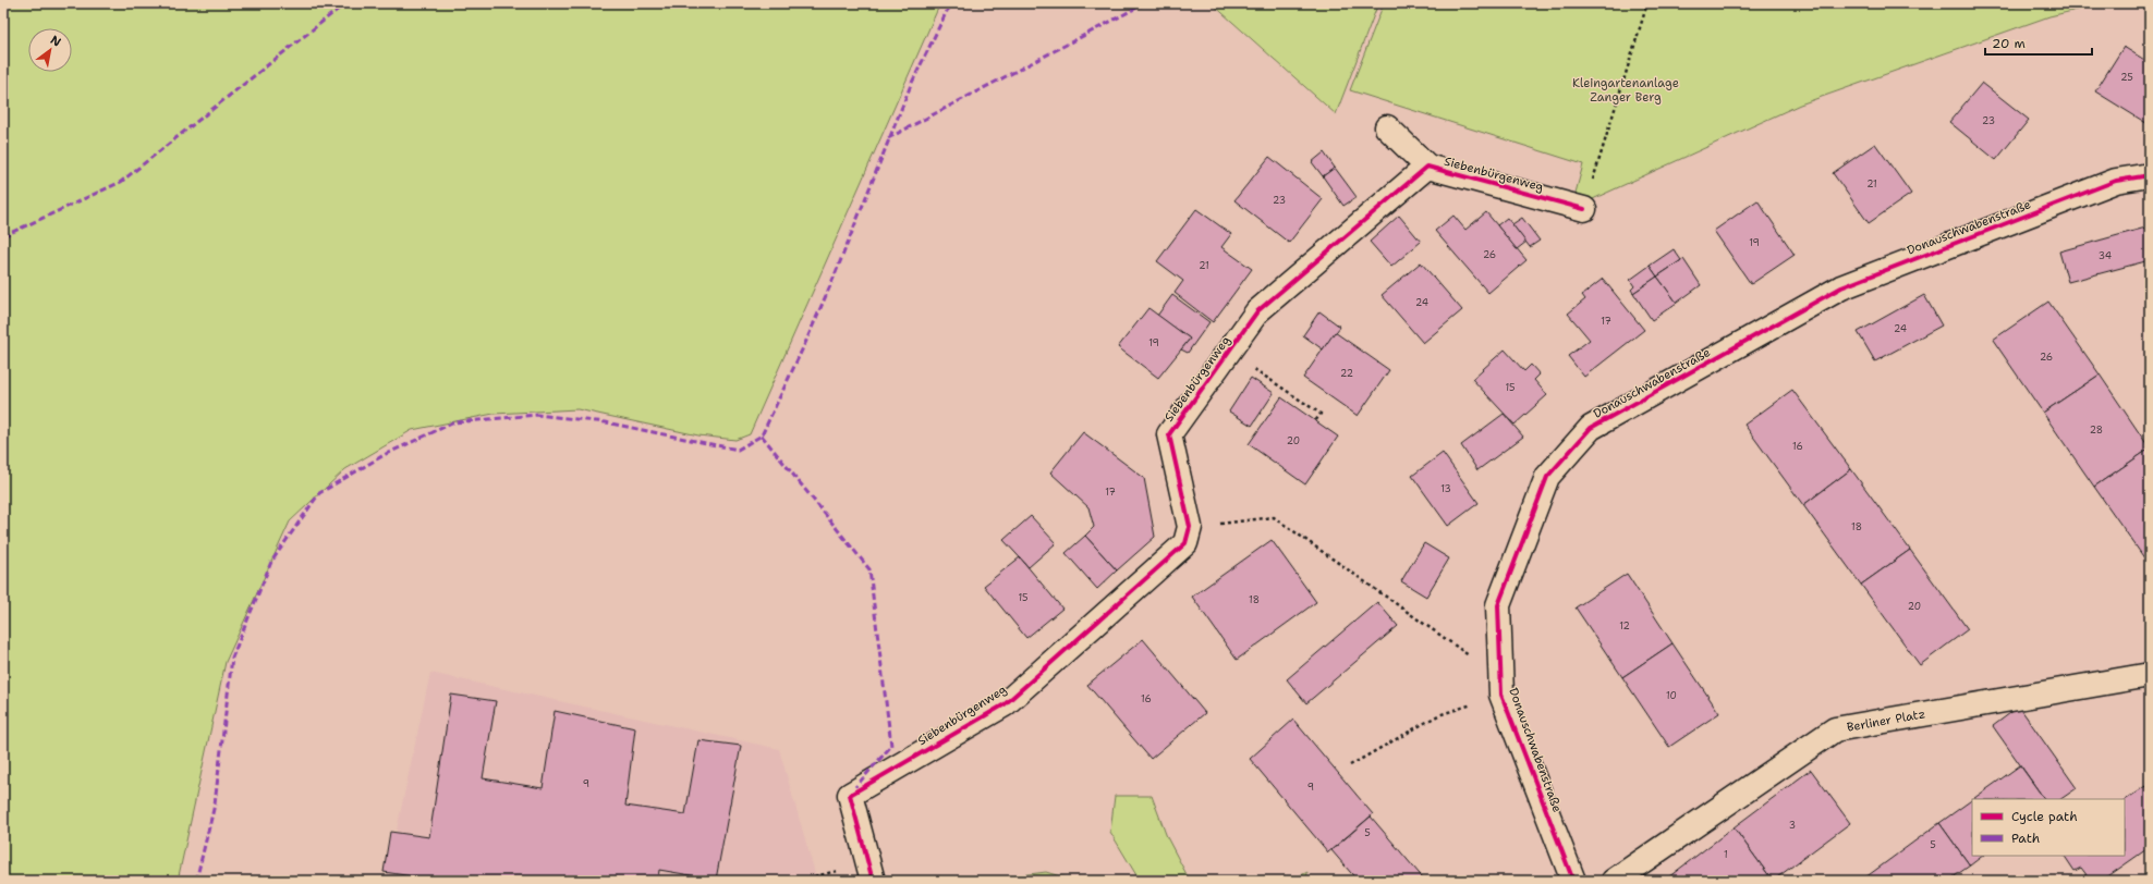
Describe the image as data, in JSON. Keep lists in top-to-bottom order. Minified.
{"streets":{"street":["Siebenbürgenweg","Donauschwabenstraße","Berliner Platz"]},"parks":["Kleingartenanlage Zanger Berg"],"house_numbers":["25","23","21","23","19","26","34","21","24","17","24","19","26","22","15","28","20","16","13","17","18","15","18","20","12","10","16","9","9","3","5","5","1"],"legend":["Cycle path","Path"],"scale_bar":"20 m","north":"top right"}
